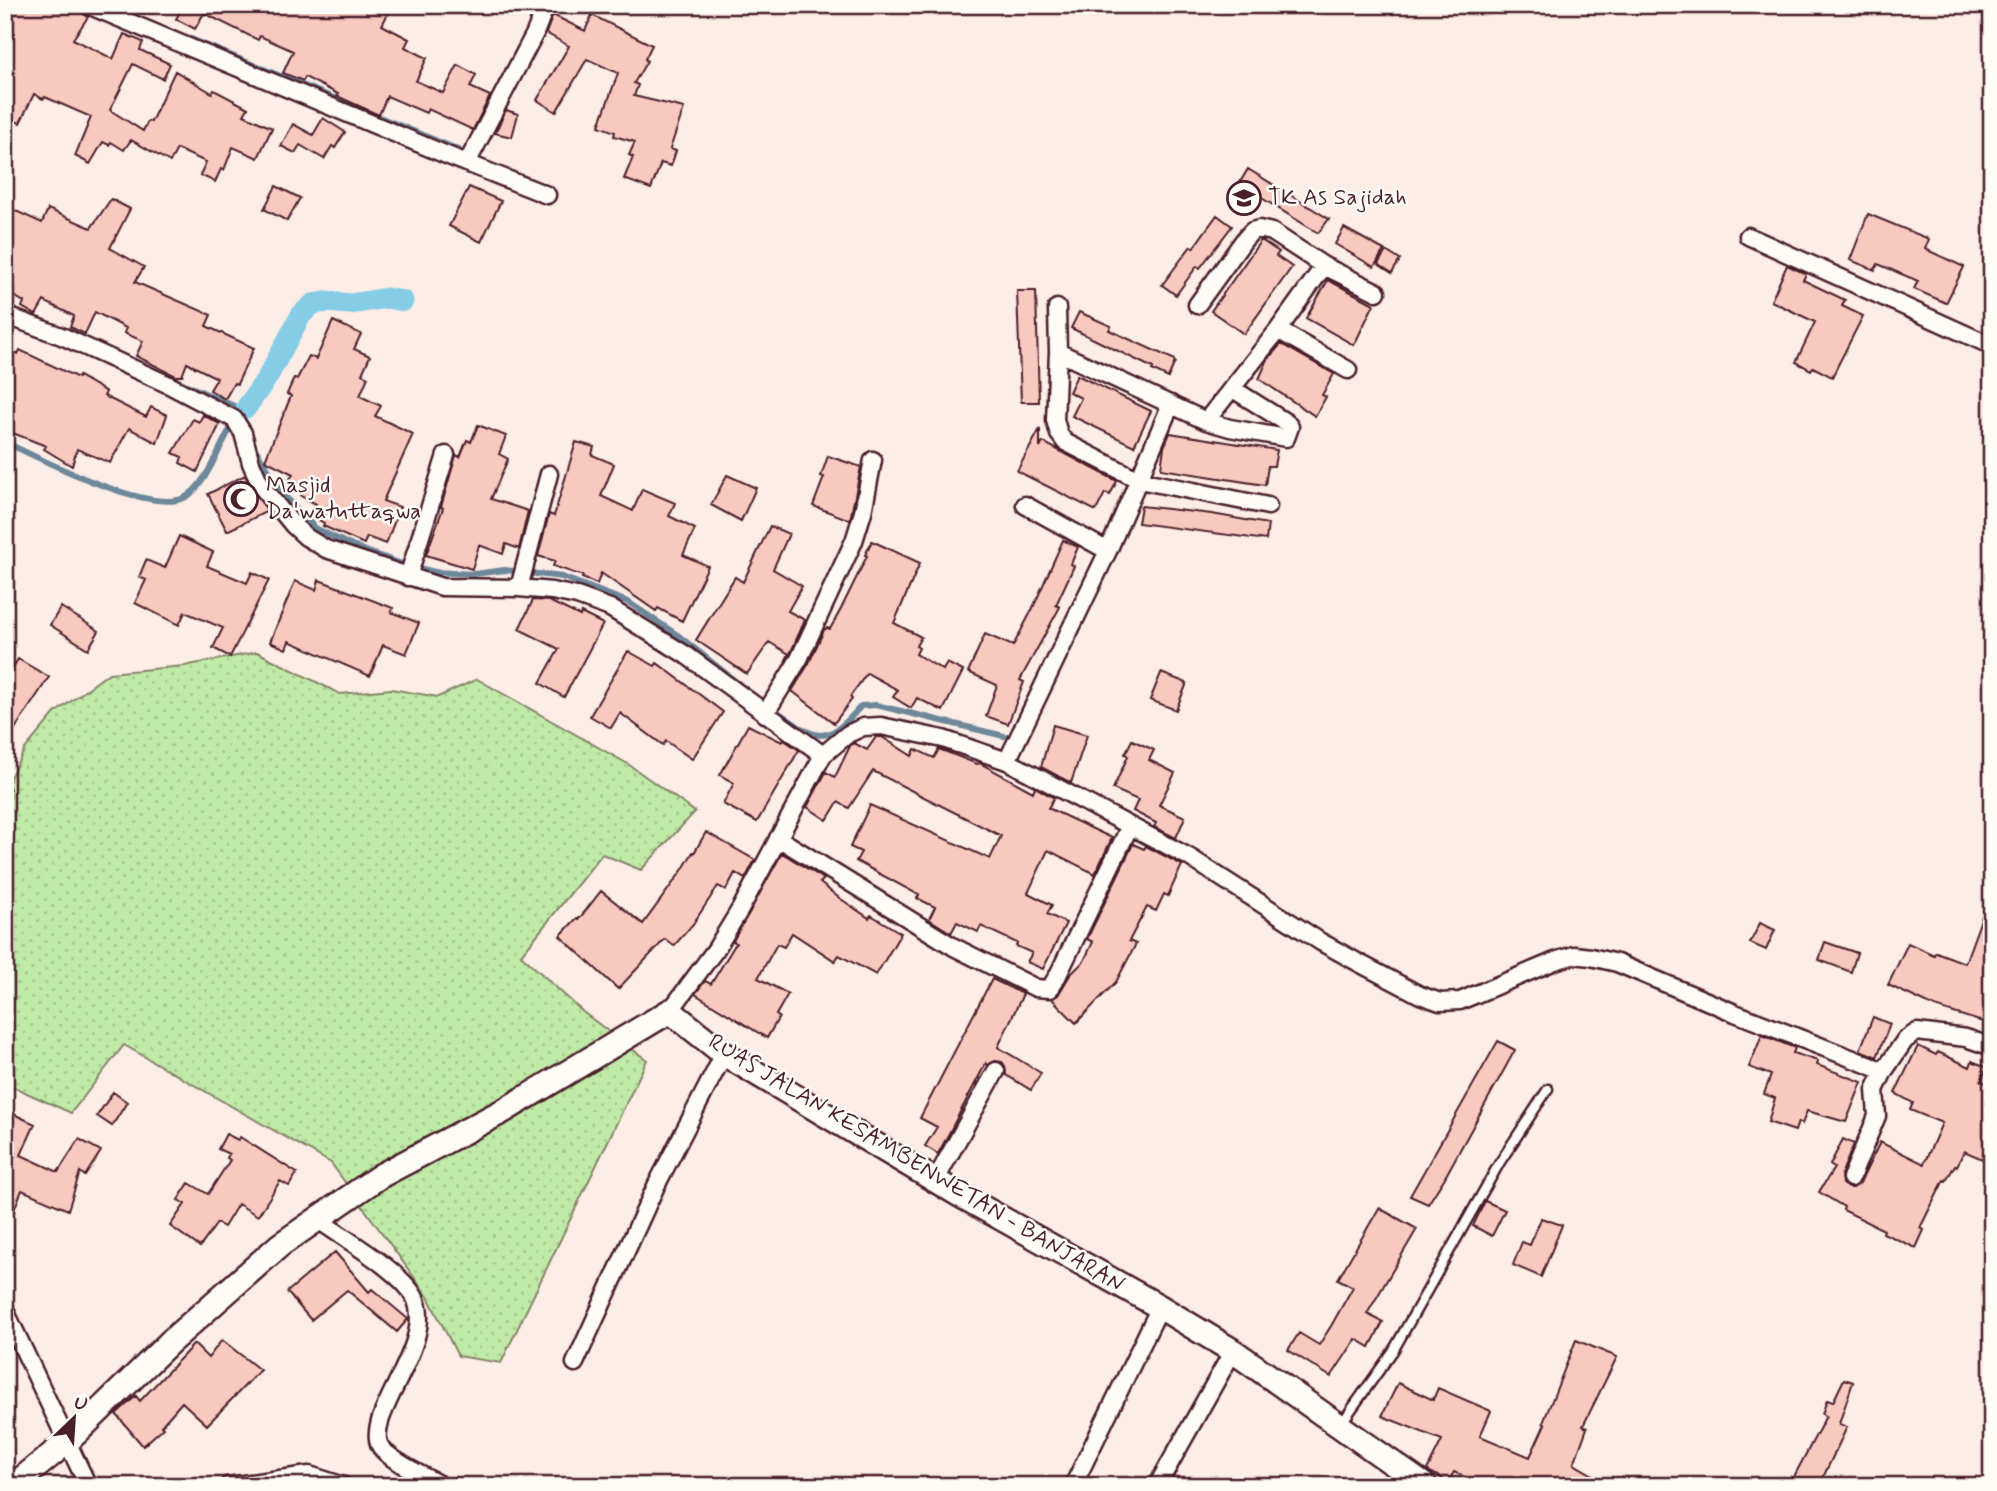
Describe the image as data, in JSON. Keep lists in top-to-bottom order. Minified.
{"streets":{"main road":["RUAS JALAN KESAMBENWETAN - BANJARAN"]},"places":{"school or university":["TK As Sajidah"],"mosque":["Masjid Da'watuttaqwa"]},"north":"top right"}
